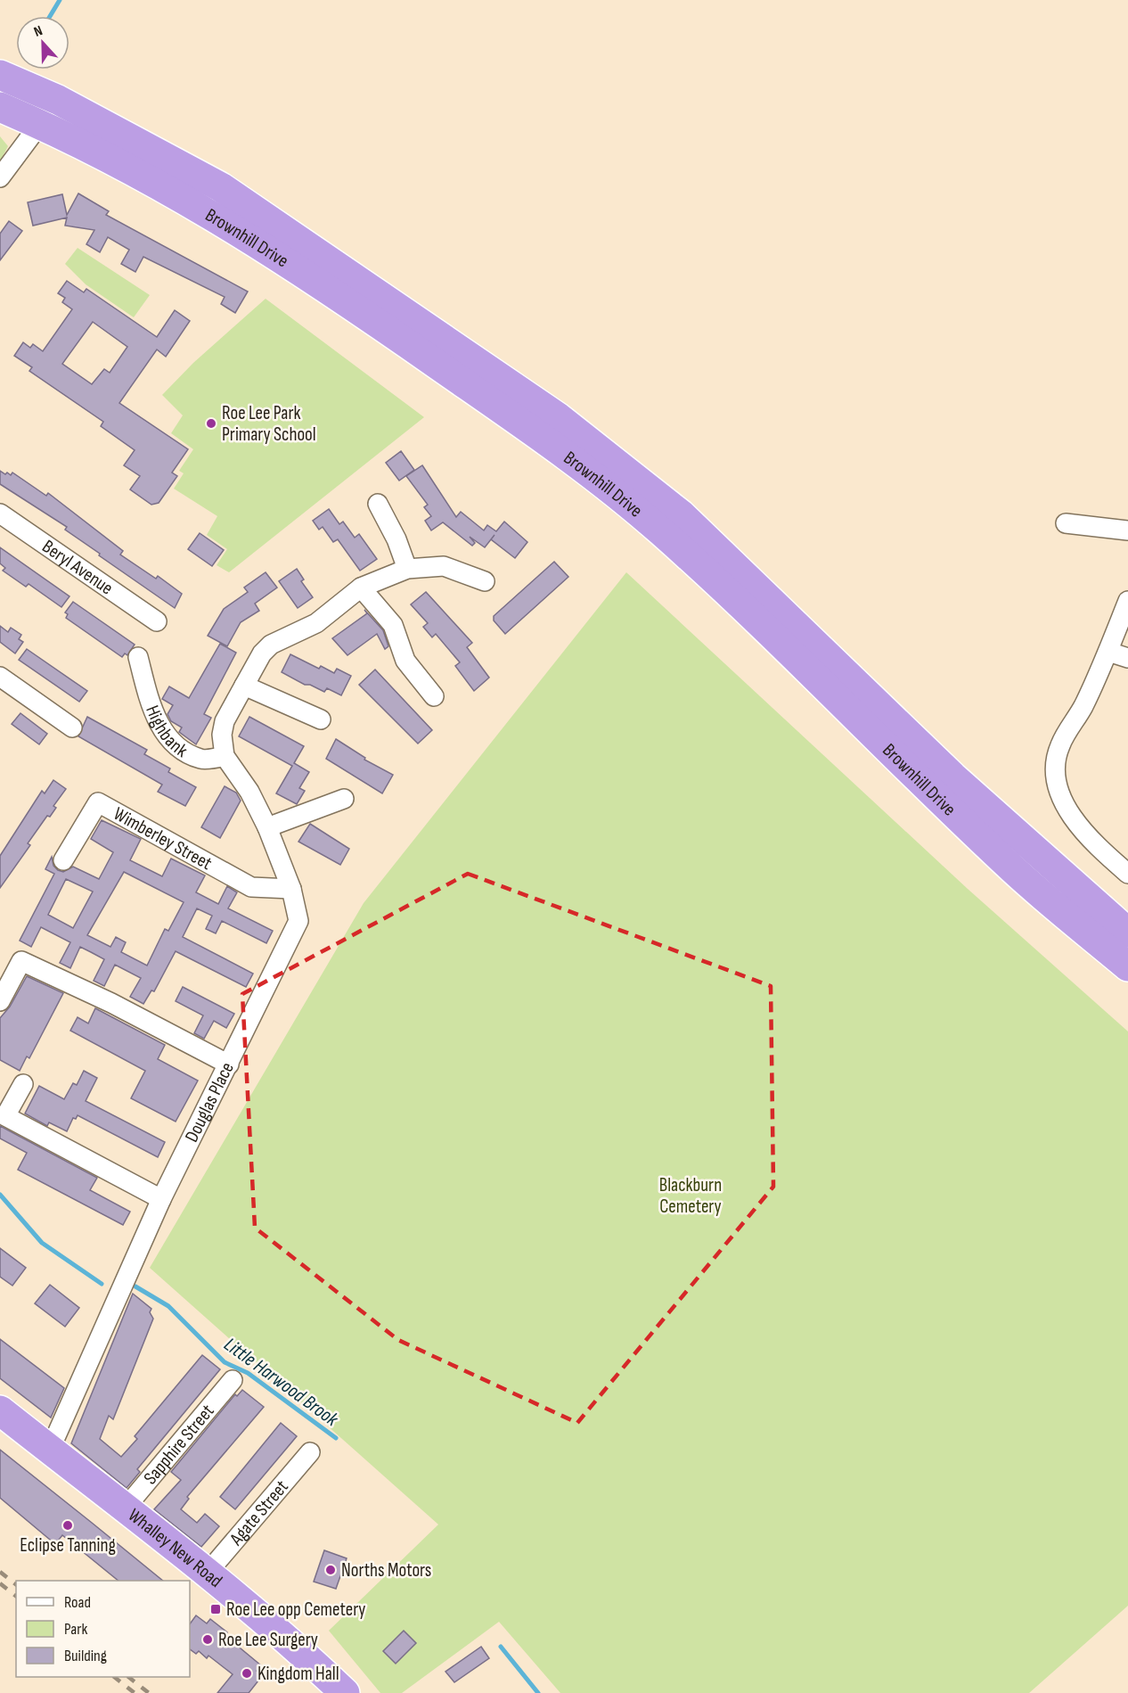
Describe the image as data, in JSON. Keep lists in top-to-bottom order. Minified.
{"streets":{"highway":["Brownhill Drive","Whalley New Road"],"street":["Beryl Avenue","Highbank","Wimberley Street","Douglas Place","Sapphire Street","Agate Street"]},"crossings":[["Highbank","Douglas Place"],["Wimberley Street","Douglas Place"],["Douglas Place","Whalley New Road"],["Sapphire Street","Whalley New Road"],["Agate Street","Whalley New Road"]],"water":["Little Harwood Brook"],"parks":["Blackburn Cemetery"],"places":{"other":["Roe Lee Park Primary School","Eclipse Tanning","Norths Motors","Roe Lee Surgery","Kingdom Hall"],"transit":["Roe Lee opp Cemetery"]},"legend":["Road","Park","Building"],"north":"top"}
